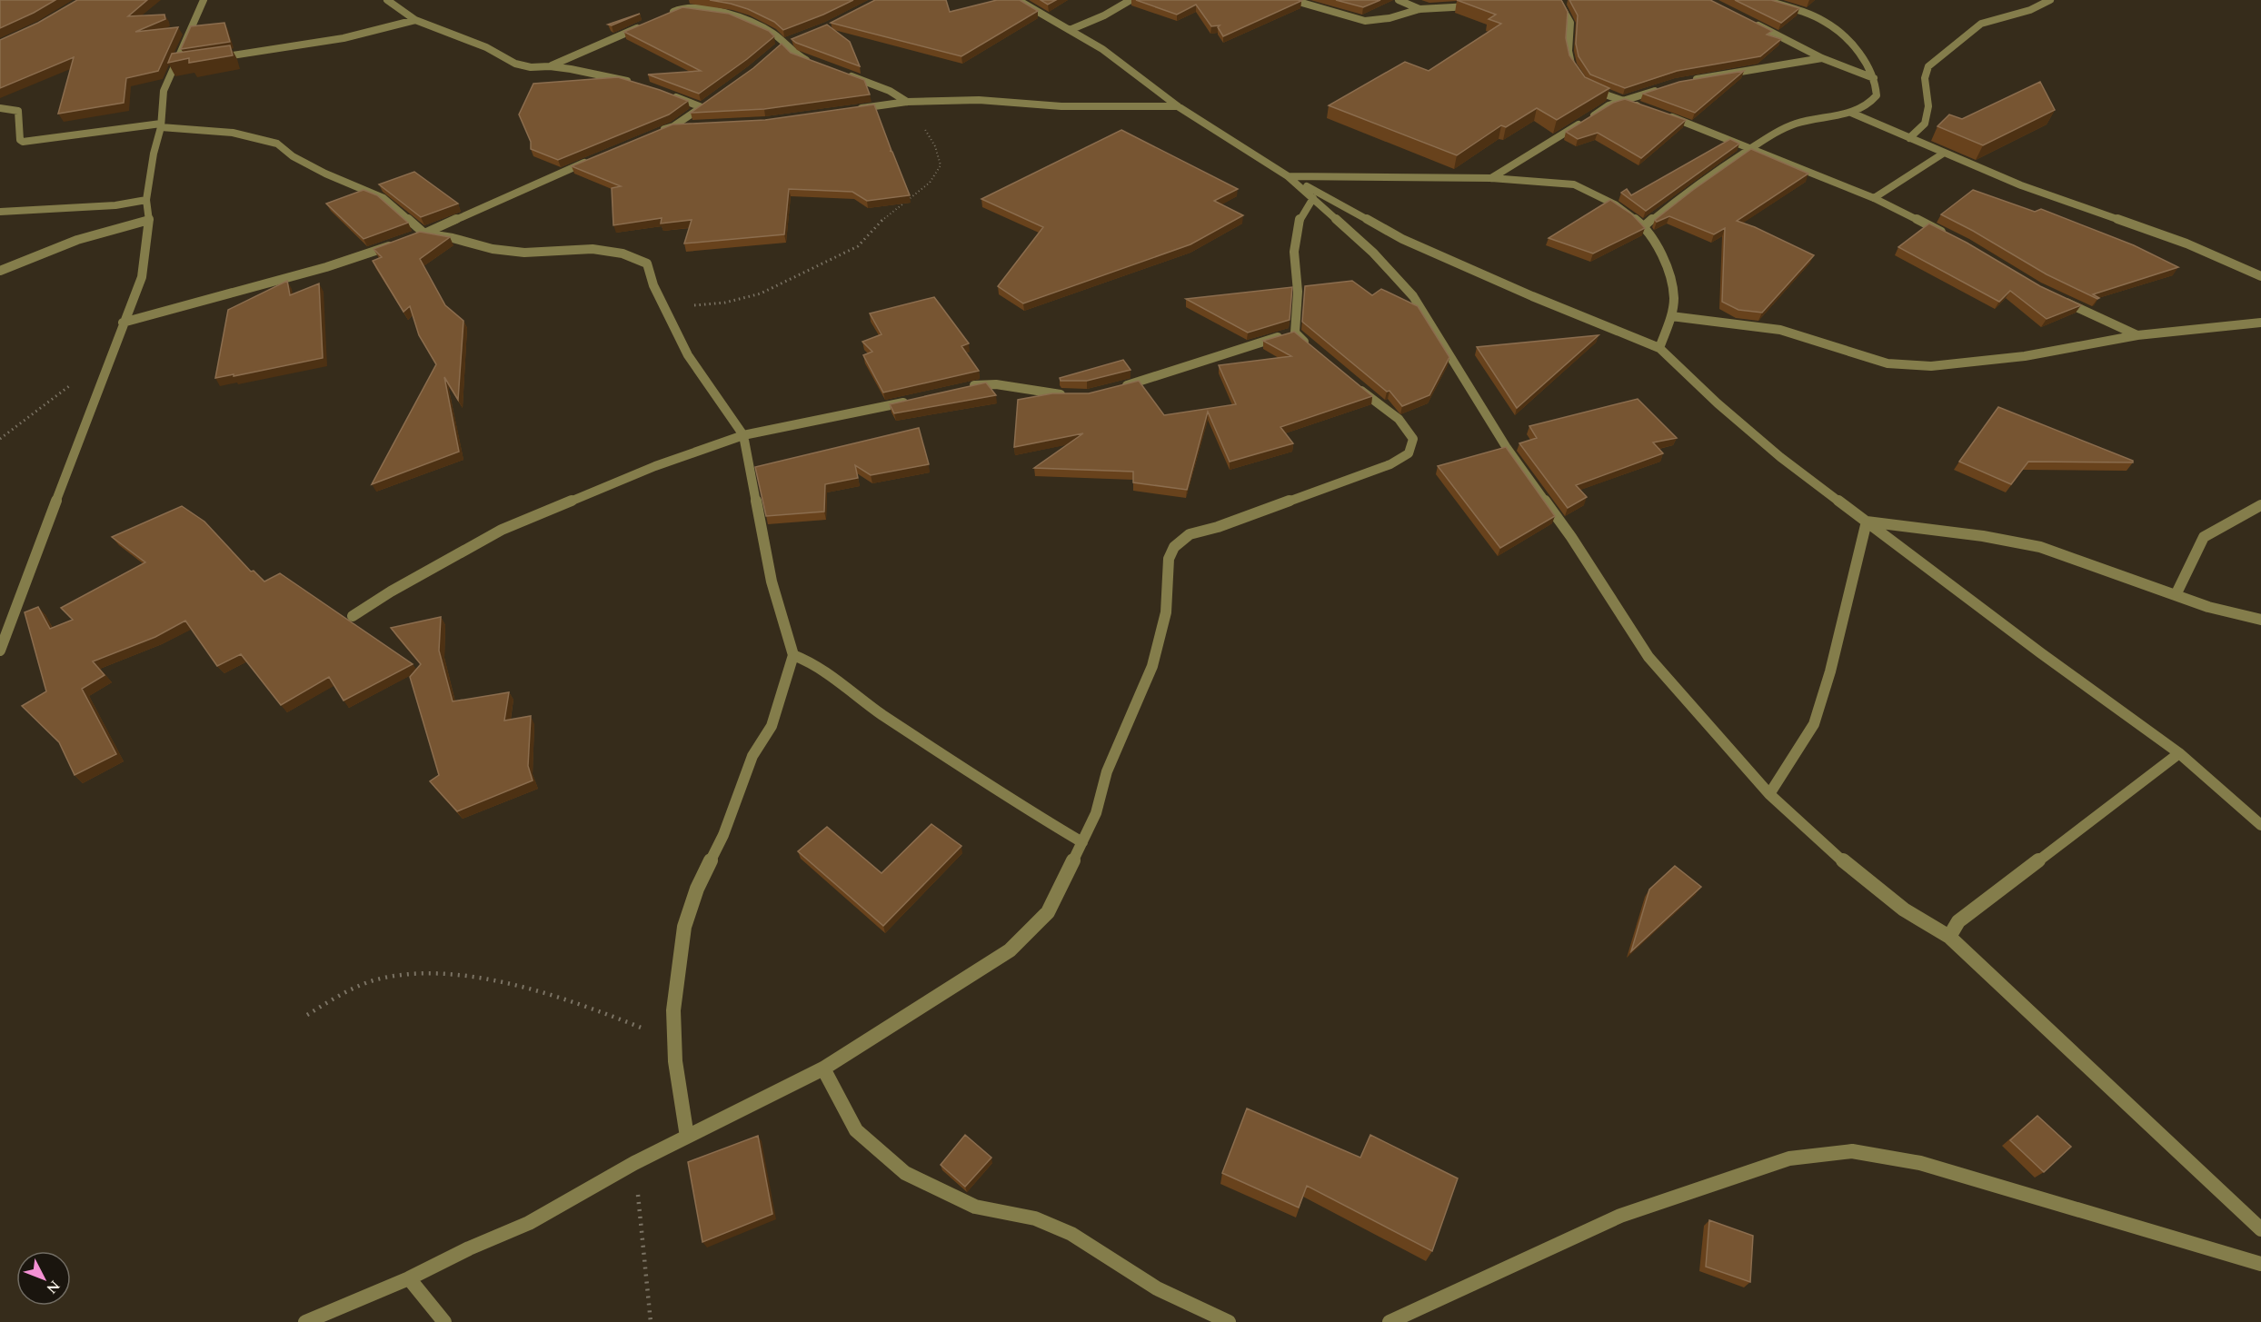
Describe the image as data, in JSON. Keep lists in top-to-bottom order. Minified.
{"north":"bottom right"}
